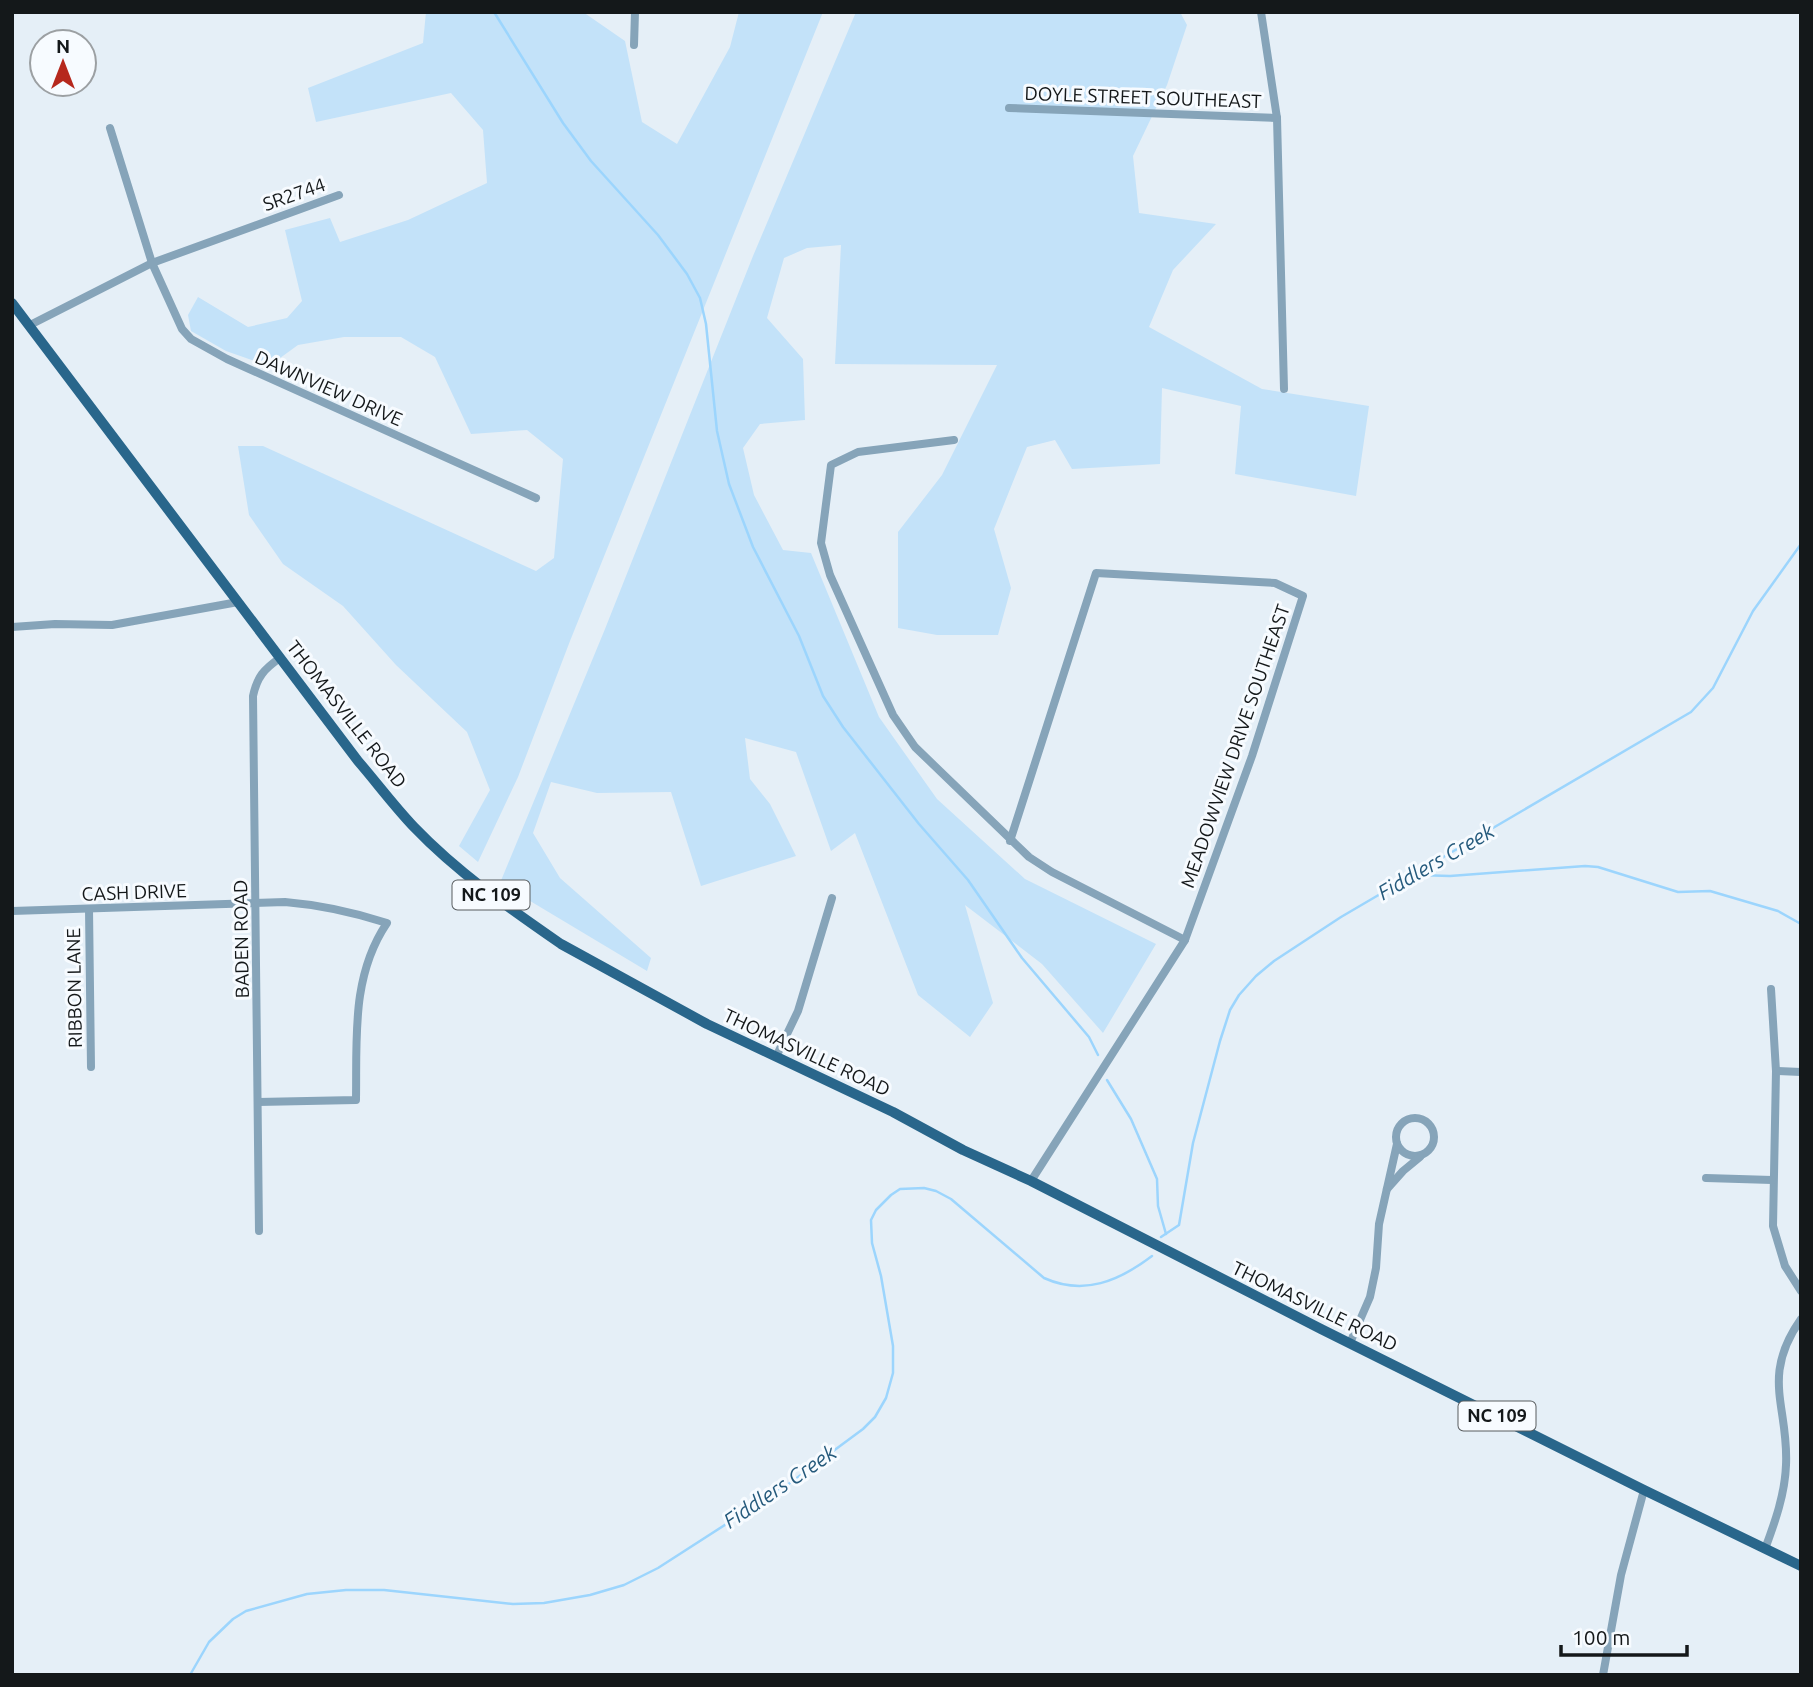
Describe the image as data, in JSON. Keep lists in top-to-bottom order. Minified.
{"streets":{"main road":["THOMASVILLE ROAD","NC 109"],"street":["DOYLE STREET SOUTHEAST","SR2744","DAWNVIEW DRIVE","MEADOWVIEW DRIVE SOUTHEAST","CASH DRIVE","BADEN ROAD","RIBBON LANE"]},"crossings":[["SR2744","DAWNVIEW DRIVE"],["SR2744","THOMASVILLE ROAD"],["THOMASVILLE ROAD","MEADOWVIEW DRIVE SOUTHEAST"],["THOMASVILLE ROAD","BADEN ROAD"],["CASH DRIVE","BADEN ROAD"],["CASH DRIVE","RIBBON LANE"]],"water":["Fiddlers Creek"],"scale_bar":"100 m","north":"top"}
